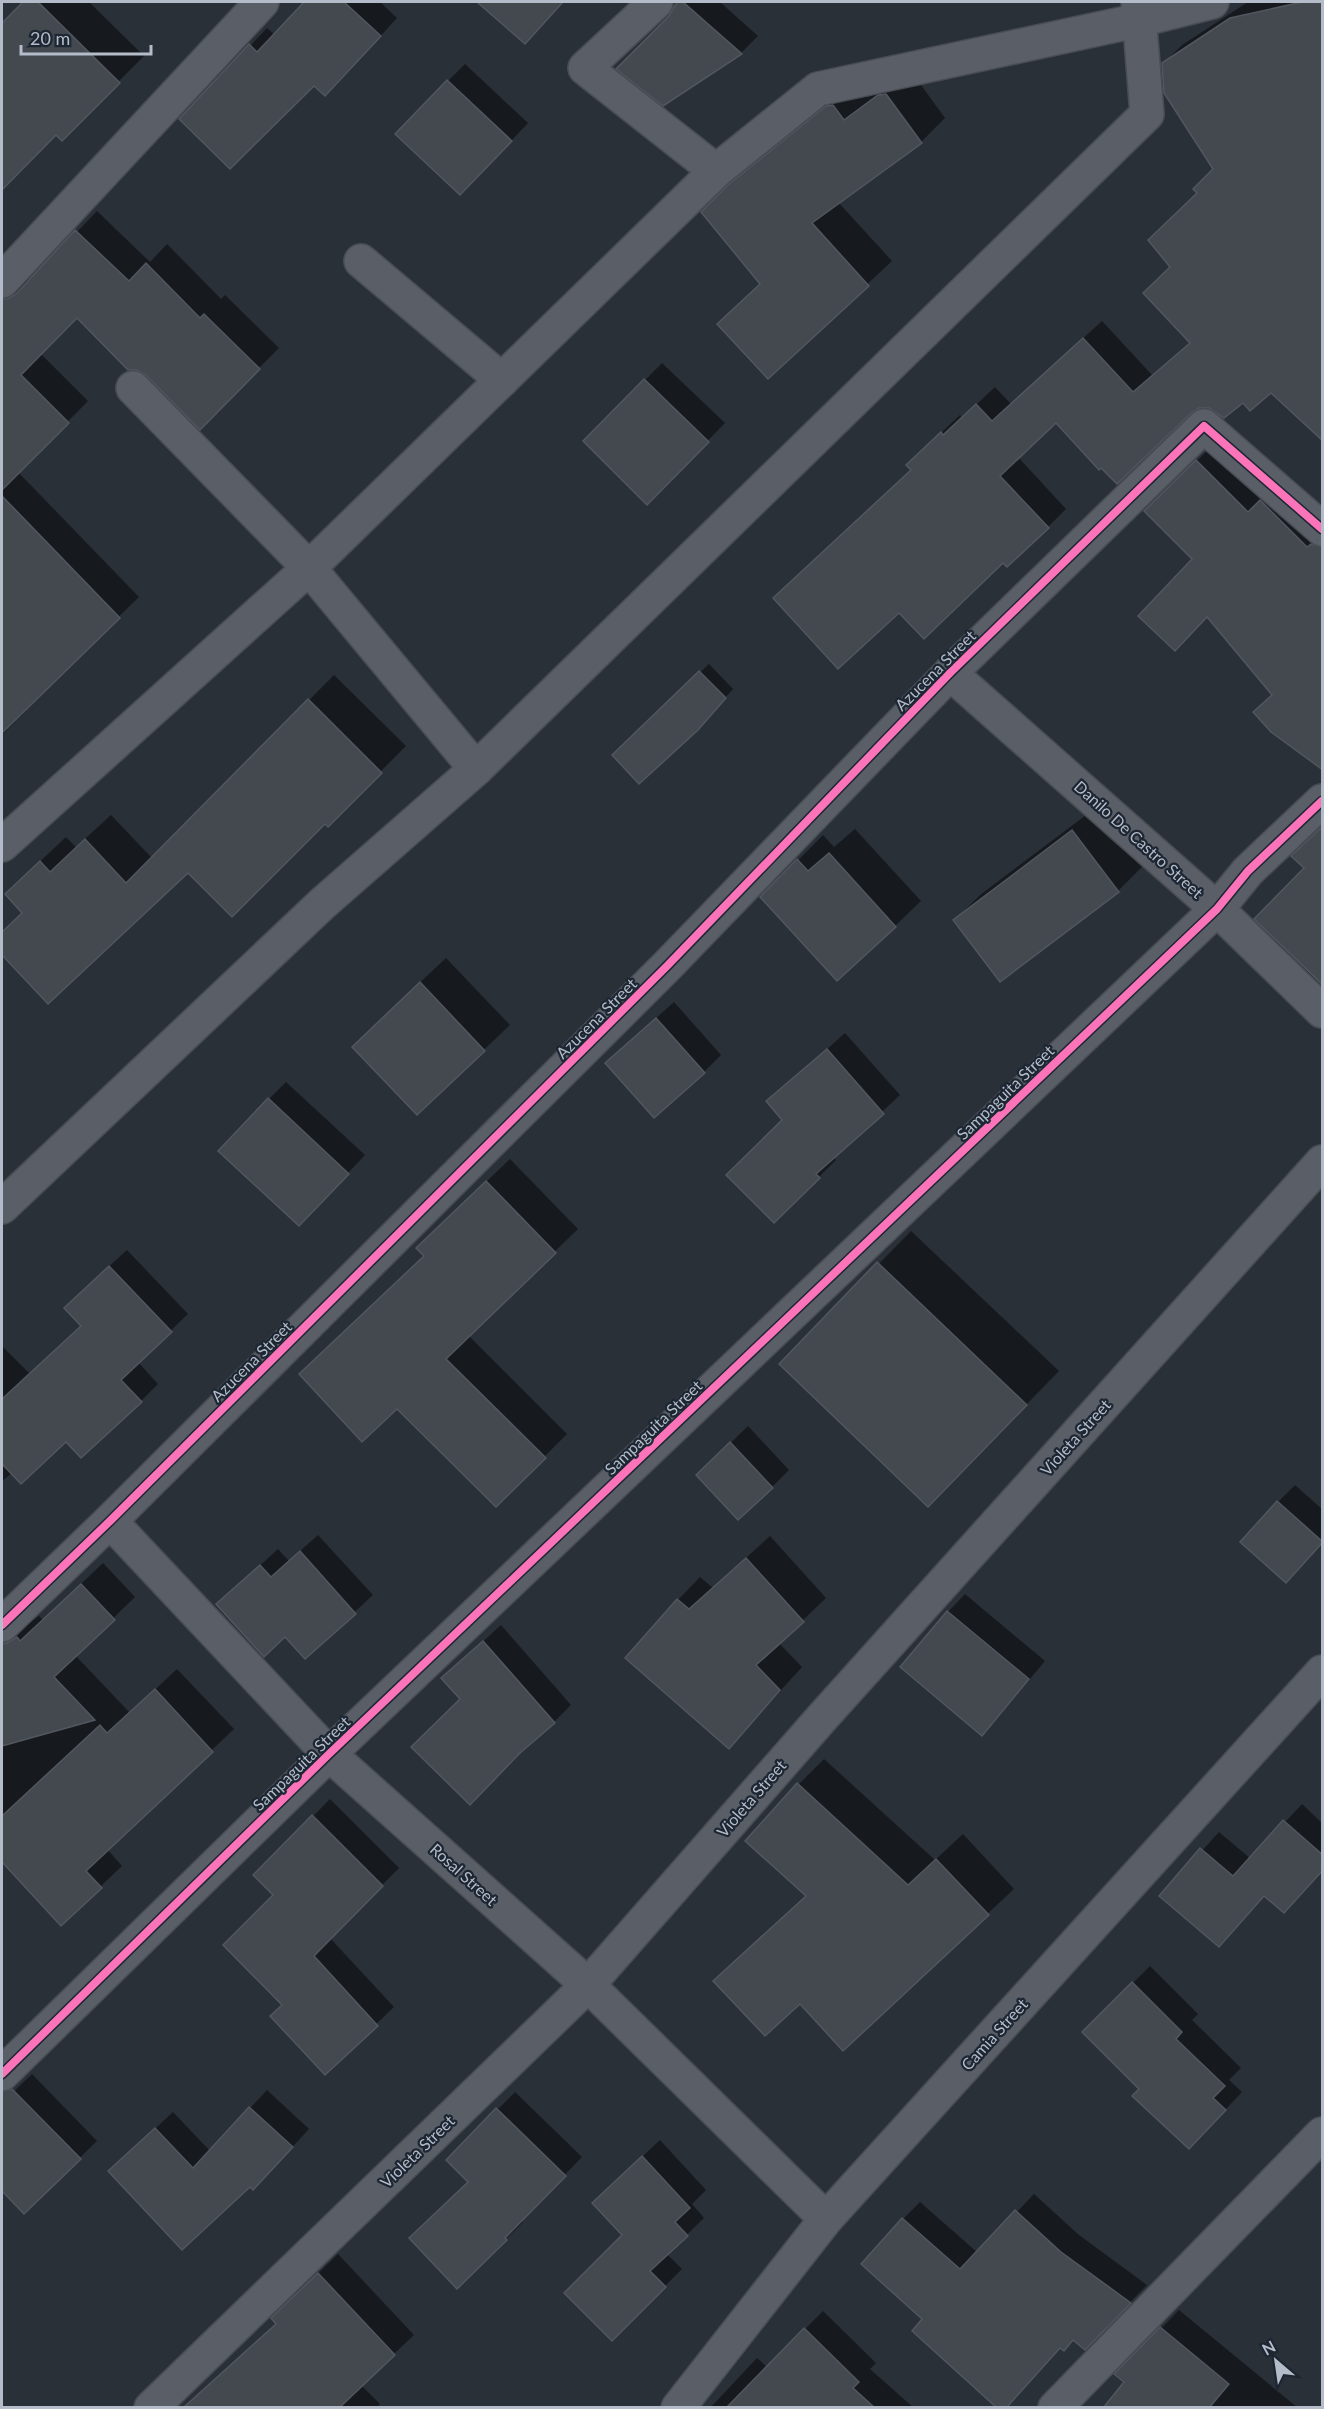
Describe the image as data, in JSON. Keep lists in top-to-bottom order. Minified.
{"streets":{"street":["Azucena Street","Danilo De Castro Street","Sampaguita Street","Violeta Street","Rosal Street","Camia Street"]},"crossings":[["Azucena Street","Danilo De Castro Street"],["Azucena Street","Rosal Street"],["Danilo De Castro Street","Sampaguita Street"],["Sampaguita Street","Rosal Street"],["Violeta Street","Rosal Street"],["Rosal Street","Camia Street"]],"scale_bar":"20 m","north":"top left"}
